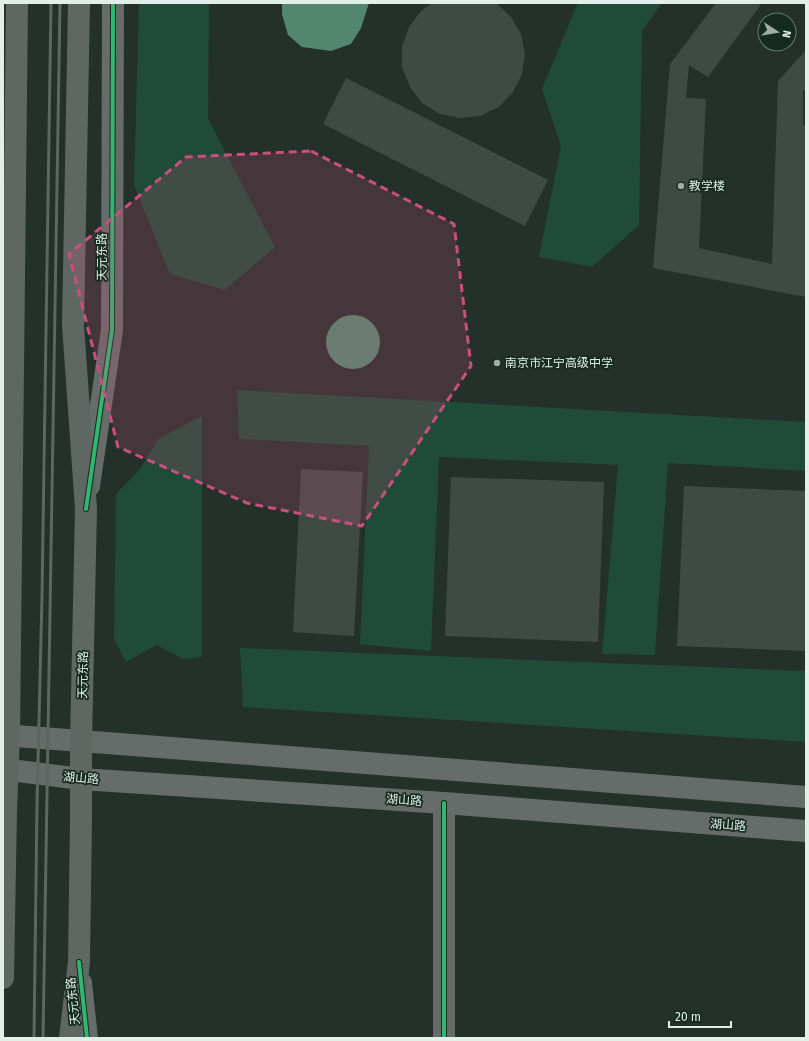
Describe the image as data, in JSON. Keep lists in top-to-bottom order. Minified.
{"streets":{"highway":["天元东路"],"main road":["湖山路"]},"crossings":[["天元东路","湖山路"]],"places":["教学楼","南京市江宁高级中学"],"scale_bar":"20 m","north":"right"}
